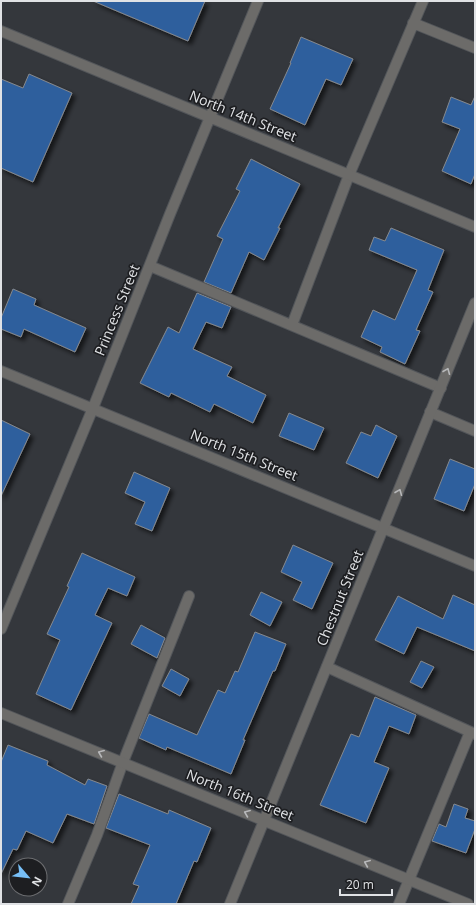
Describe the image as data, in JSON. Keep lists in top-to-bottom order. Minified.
{"streets":{"street":["North 14th Street","Princess Street","North 15th Street","Chestnut Street","North 16th Street"]},"crossings":[["North 14th Street","Princess Street"],["Princess Street","North 15th Street"],["North 15th Street","Chestnut Street"],["Chestnut Street","North 16th Street"]],"one_way":["North 16th Street"],"scale_bar":"20 m","north":"bottom right"}
